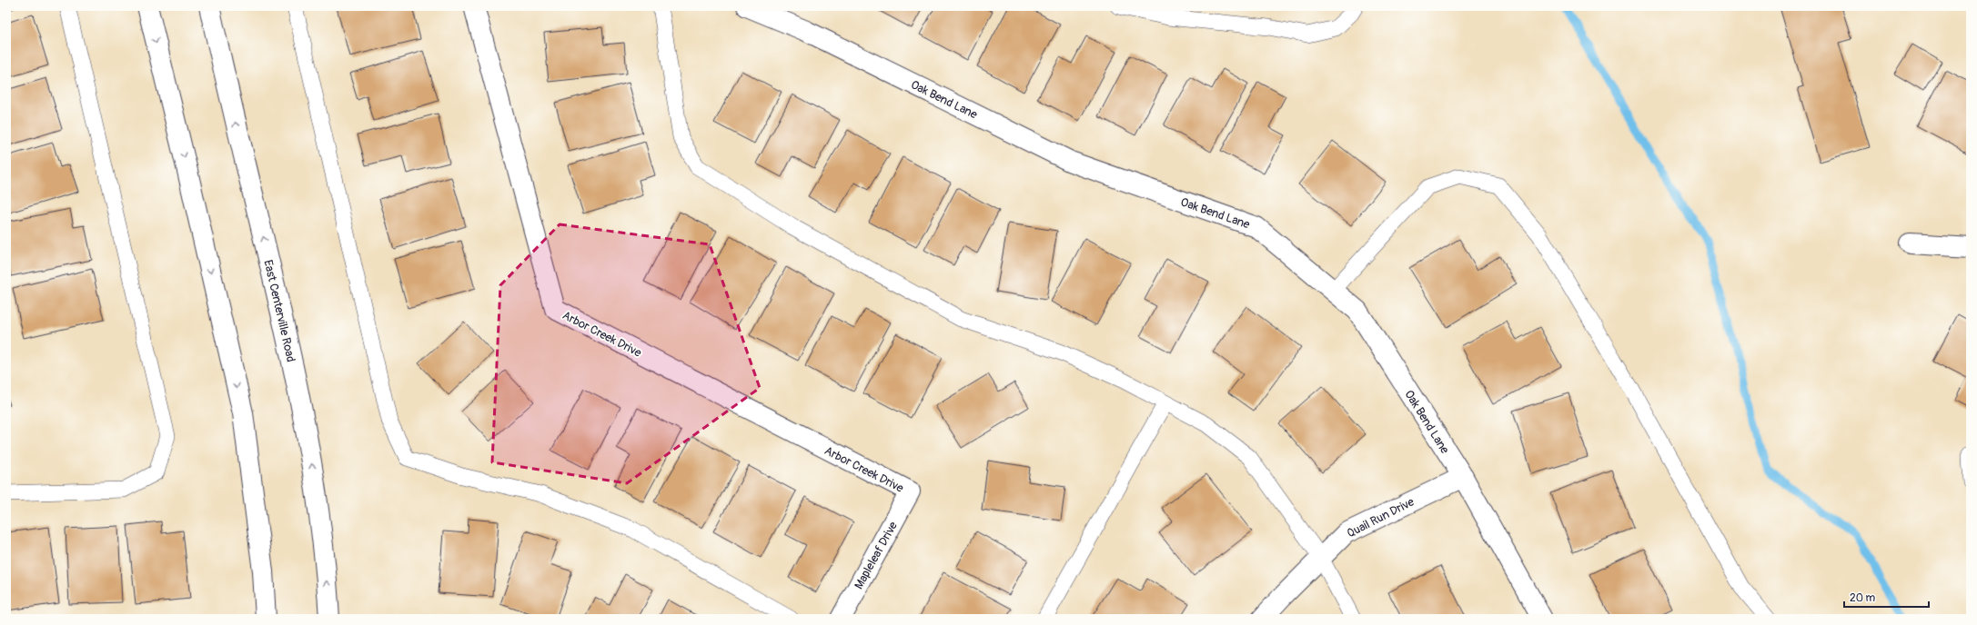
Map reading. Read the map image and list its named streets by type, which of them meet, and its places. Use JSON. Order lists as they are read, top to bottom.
{
  "streets": {
    "street": [
      "Oak Bend Lane",
      "East Centerville Road",
      "Arbor Creek Drive",
      "Quail Run Drive",
      "Mapleleaf Drive"
    ]
  },
  "crossings": [
    ["Oak Bend Lane", "Quail Run Drive"],
    ["Arbor Creek Drive", "Mapleleaf Drive"]
  ],
  "scale_bar": "20 m"
}
